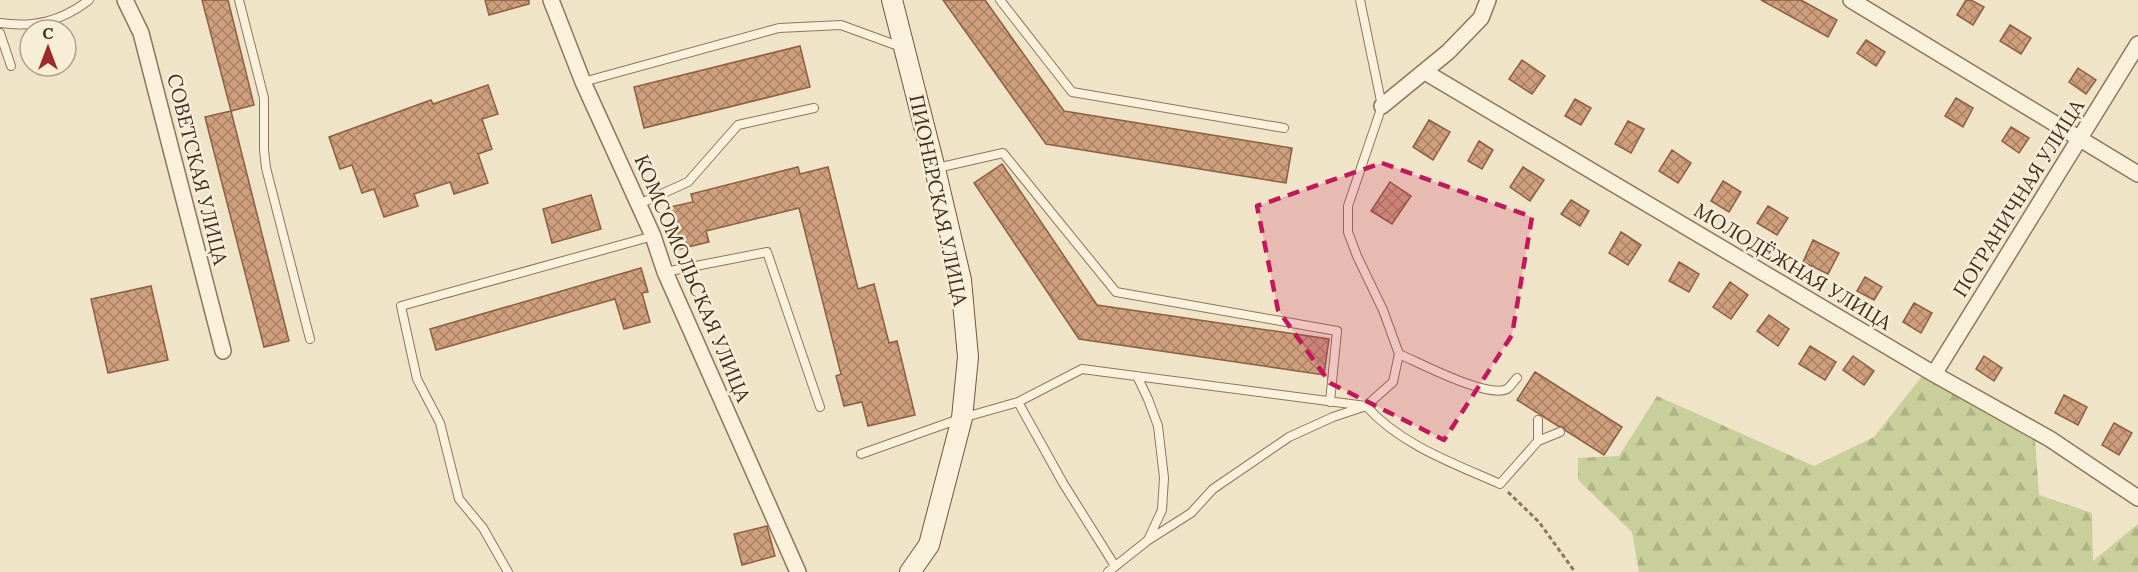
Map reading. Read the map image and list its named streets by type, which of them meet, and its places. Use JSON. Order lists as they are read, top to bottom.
{
  "streets": {
    "main road": ["ПИОНЕРСКАЯ УЛИЦА"],
    "street": [
      "СОВЕТСКАЯ УЛИЦА",
      "ПОГРАНИЧНАЯ УЛИЦА",
      "МОЛОДЁЖНАЯ УЛИЦА",
      "КОМСОМОЛЬСКАЯ УЛИЦА"
    ]
  },
  "crossings": [
    ["ПОГРАНИЧНАЯ УЛИЦА", "МОЛОДЁЖНАЯ УЛИЦА"]
  ],
  "north": "top"
}
